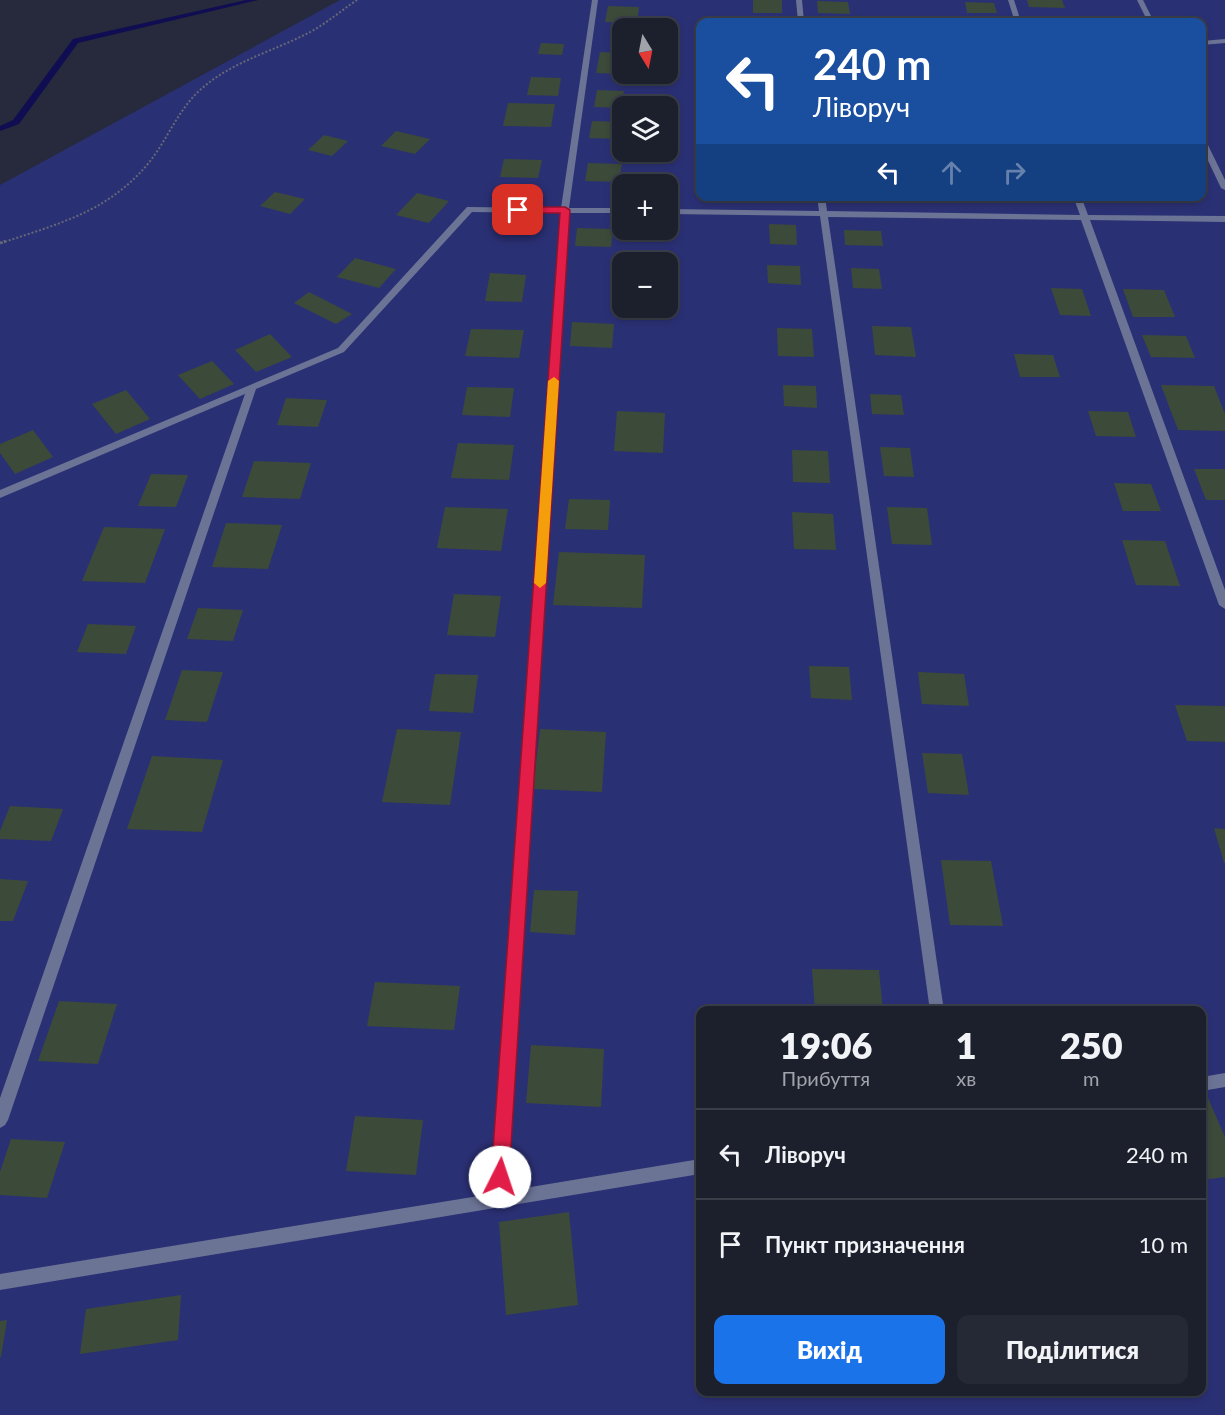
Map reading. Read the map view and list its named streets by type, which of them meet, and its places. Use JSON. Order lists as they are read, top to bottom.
{
  "north": "bottom",
  "page": {
    "map_buttons": ["+", "−"],
    "turn": ["240 m", "Ліворуч"],
    "eta": [
      "19:06",
      "Прибуття",
      "1",
      "хв",
      "250",
      "m"
    ],
    "list": [
      {
        "name": "Ліворуч",
        "value": "240 m"
      },
      {
        "name": "Пункт призначення",
        "value": "10 m"
      }
    ],
    "buttons": ["Вихід", "Поділитися"]
  }
}
